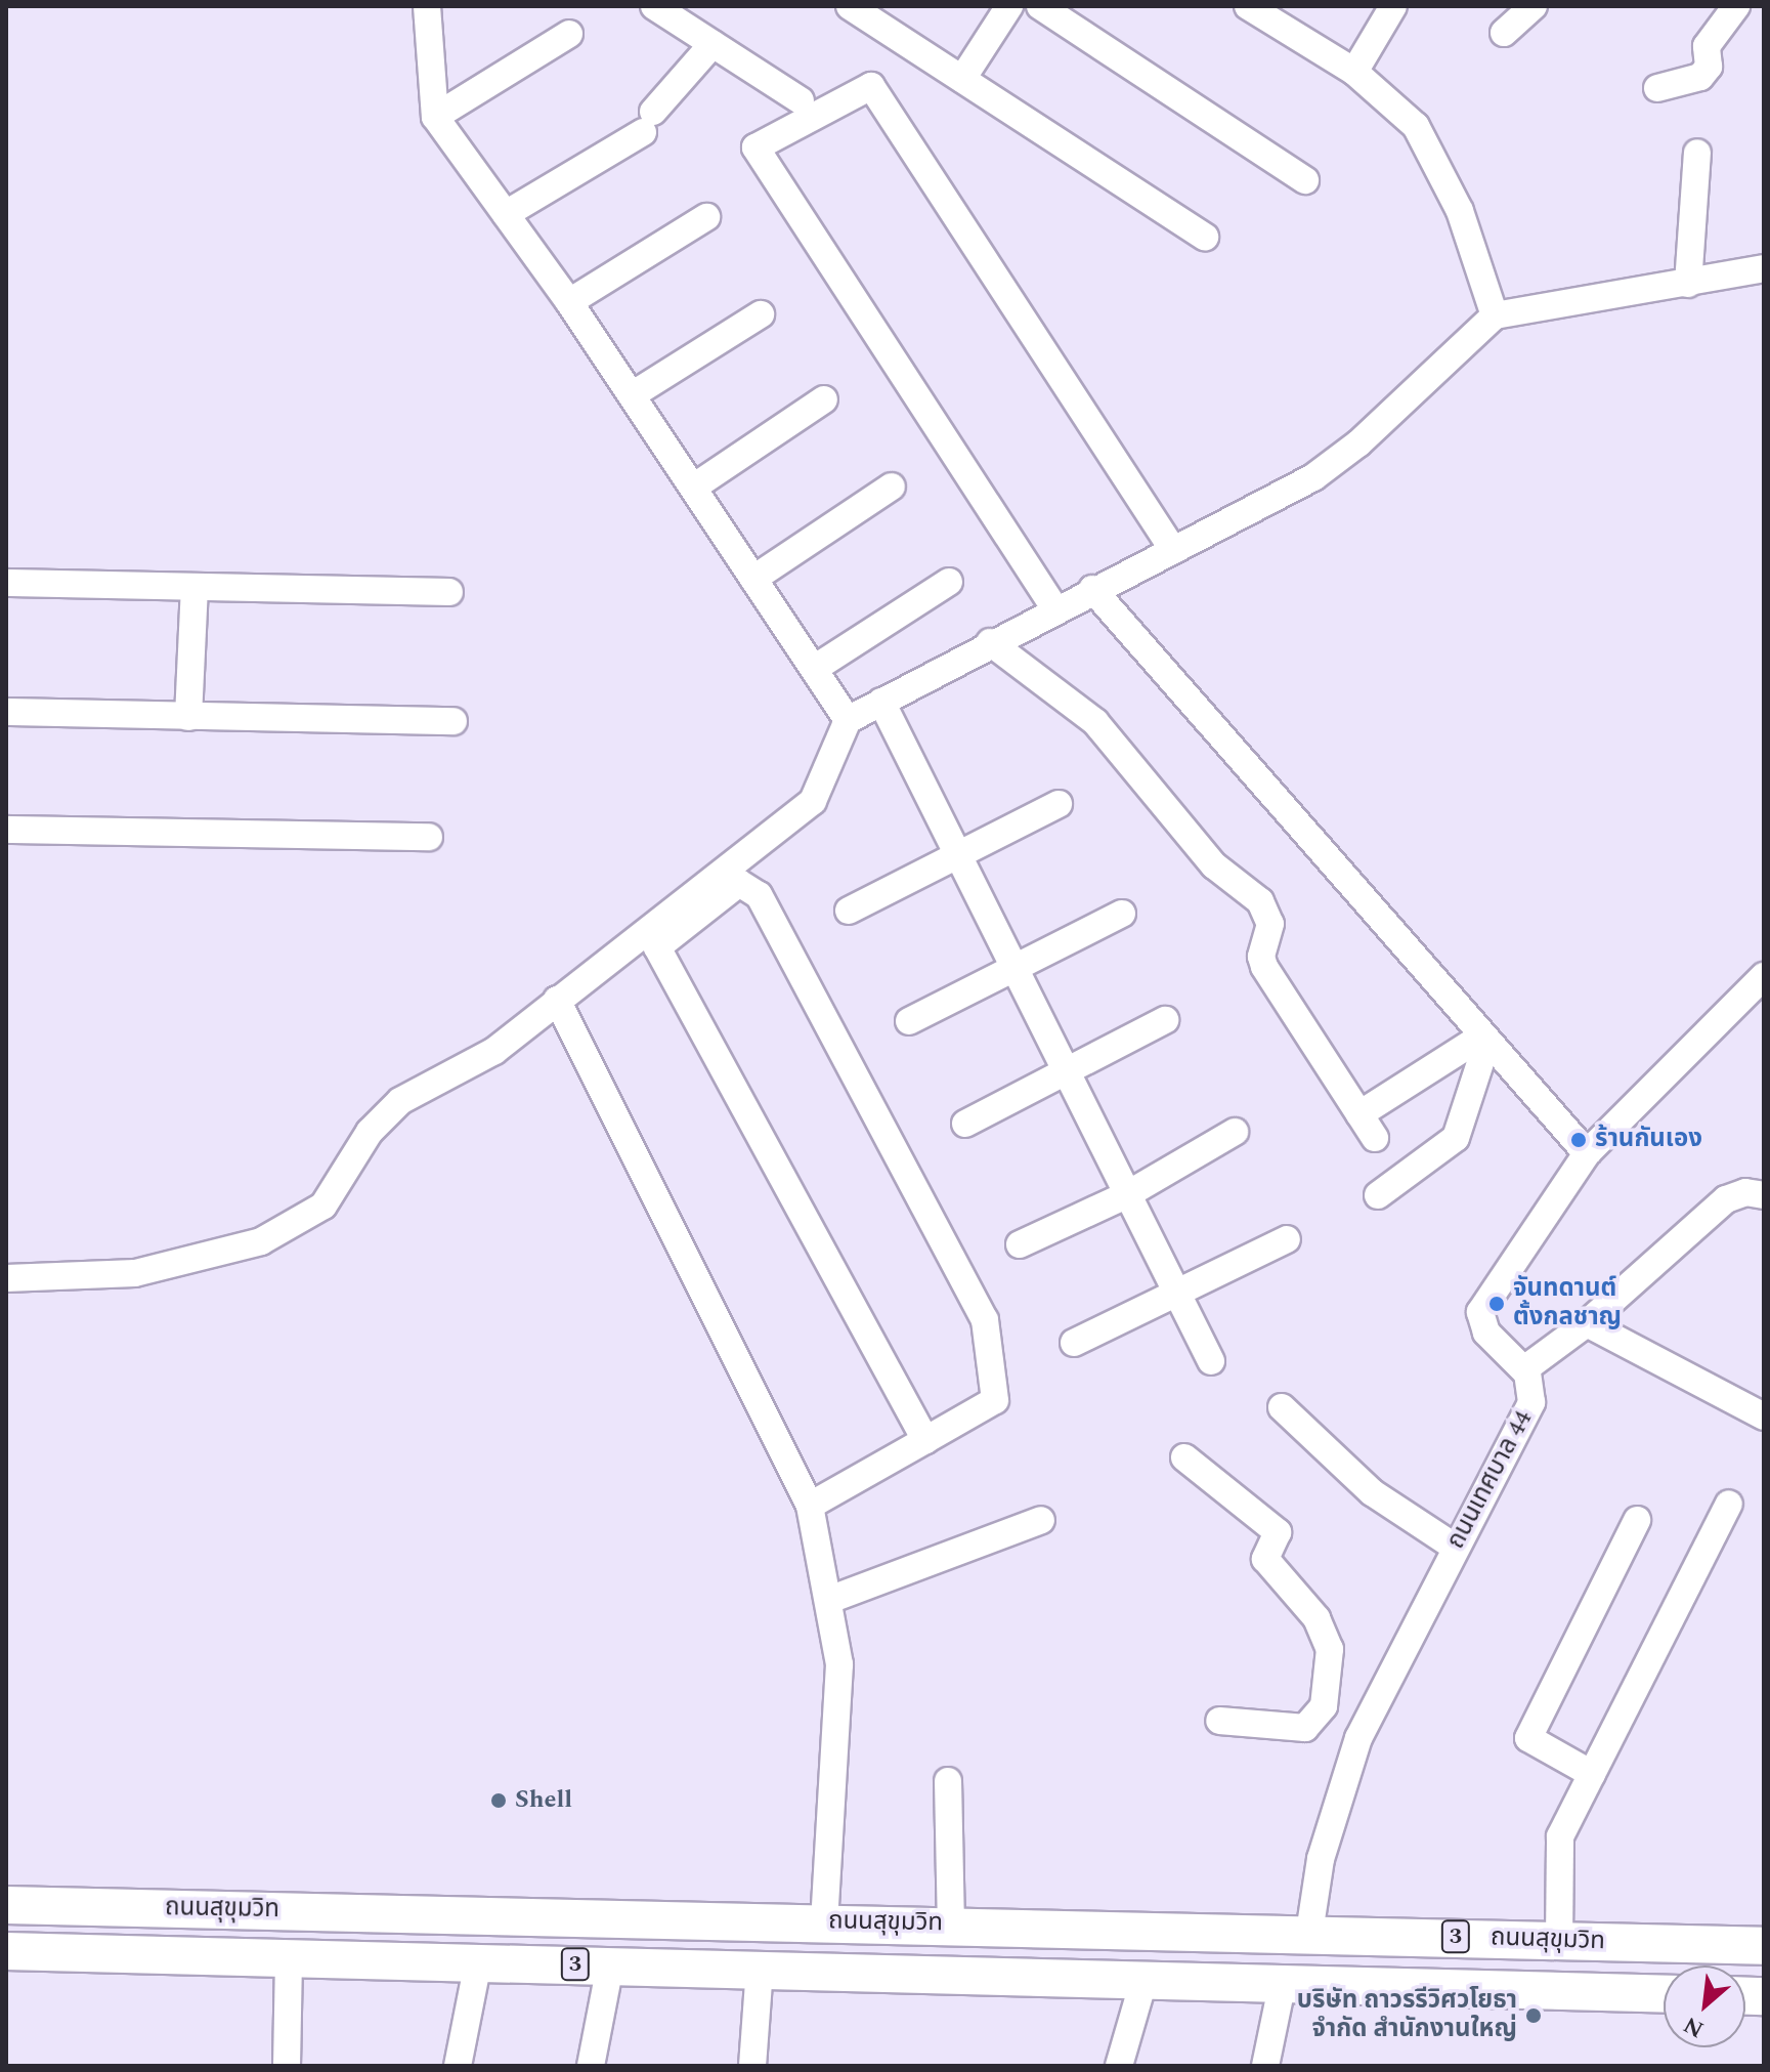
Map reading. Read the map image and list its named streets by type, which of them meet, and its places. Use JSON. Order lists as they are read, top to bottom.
{
  "streets": {
    "highway": ["ถนนสุขุมวิท", "3"],
    "street": ["ถนนเทศบาล 44"]
  },
  "crossings": [
    ["ถนนเทศบาล 44", "ถนนสุขุมวิท"]
  ],
  "places": [
    "ร้านกันเอง",
    "จันทดานต์ ตั้งกลชาญ",
    "Shell",
    "บริษัท ถาวรรีวิศวโยธา จำกัด สำนักงานใหญ่"
  ],
  "north": "bottom left"
}
